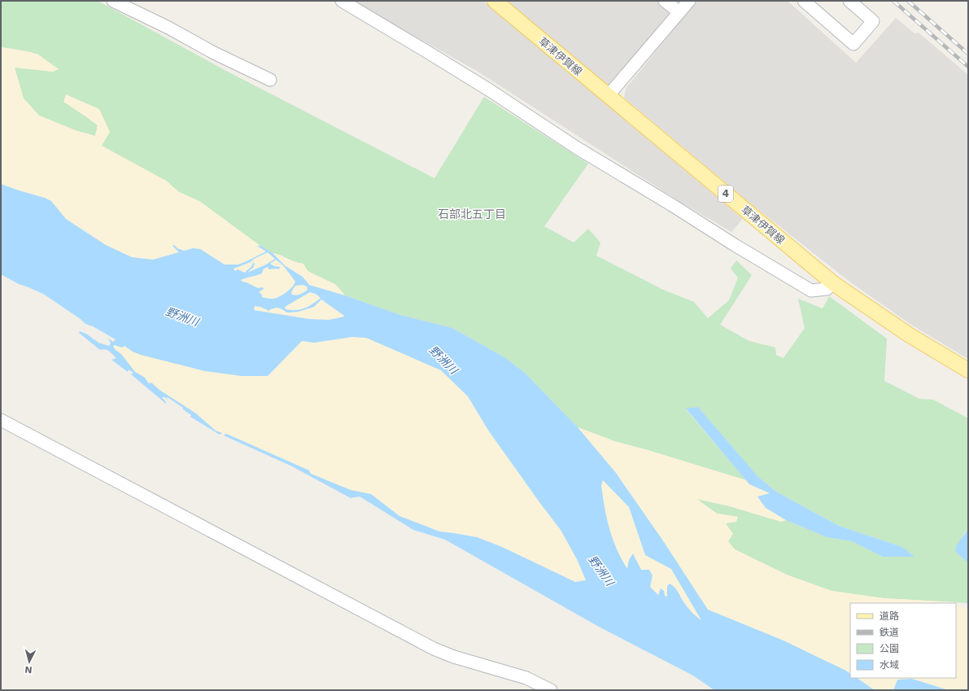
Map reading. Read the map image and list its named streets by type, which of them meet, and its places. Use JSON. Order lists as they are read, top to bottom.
{
  "streets": {
    "main road": ["草津伊賀線", "4"]
  },
  "districts": ["石部北五丁目"],
  "water": ["野洲川"],
  "legend": [
    "道路",
    "鉄道",
    "公園",
    "水域"
  ],
  "north": "bottom"
}
